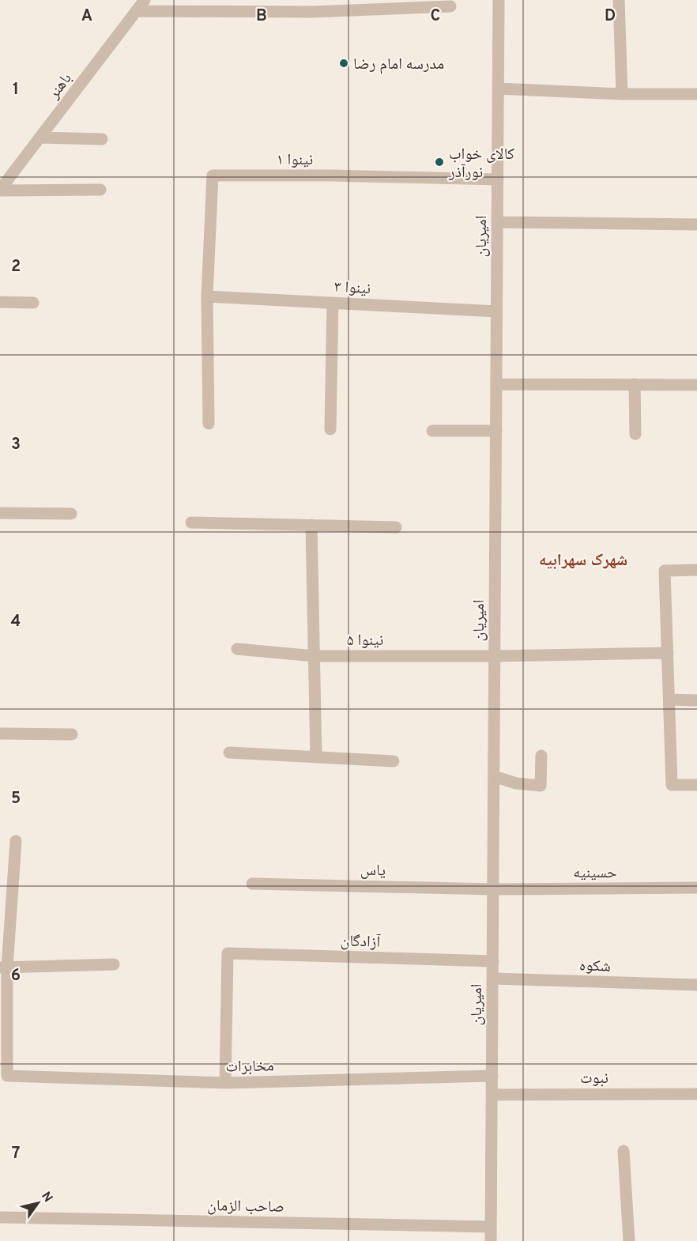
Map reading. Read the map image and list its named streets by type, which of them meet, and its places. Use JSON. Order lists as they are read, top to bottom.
{
  "streets": {
    "street": [
      "باهنر",
      "نینوا ۱",
      "امیریان",
      "نینوا ۳",
      "نینوا ۵",
      "یاس",
      "حسینیه",
      "آزادگان",
      "شکوه",
      "مخابرات",
      "نبوت",
      "صاحب الزمان"
    ]
  },
  "crossings": [
    ["نینوا ۱", "امیریان"],
    ["نینوا ۱", "نینوا ۳"],
    ["امیریان", "نینوا ۳"],
    ["امیریان", "نینوا ۵"],
    ["امیریان", "یاس"],
    ["امیریان", "حسینیه"],
    ["امیریان", "آزادگان"],
    ["امیریان", "شکوه"],
    ["امیریان", "مخابرات"],
    ["امیریان", "نبوت"],
    ["امیریان", "صاحب الزمان"],
    ["یاس", "حسینیه"],
    ["آزادگان", "مخابرات"]
  ],
  "districts": ["شهرک سهرابیه"],
  "places": ["مدرسه امام رضا", "کالای خواب نورآذر"],
  "north": "top right",
  "grid": {
    "columns": [
      "A",
      "B",
      "C",
      "D"
    ],
    "rows": [
      "1",
      "2",
      "3",
      "4",
      "5",
      "6",
      "7"
    ]
  }
}
